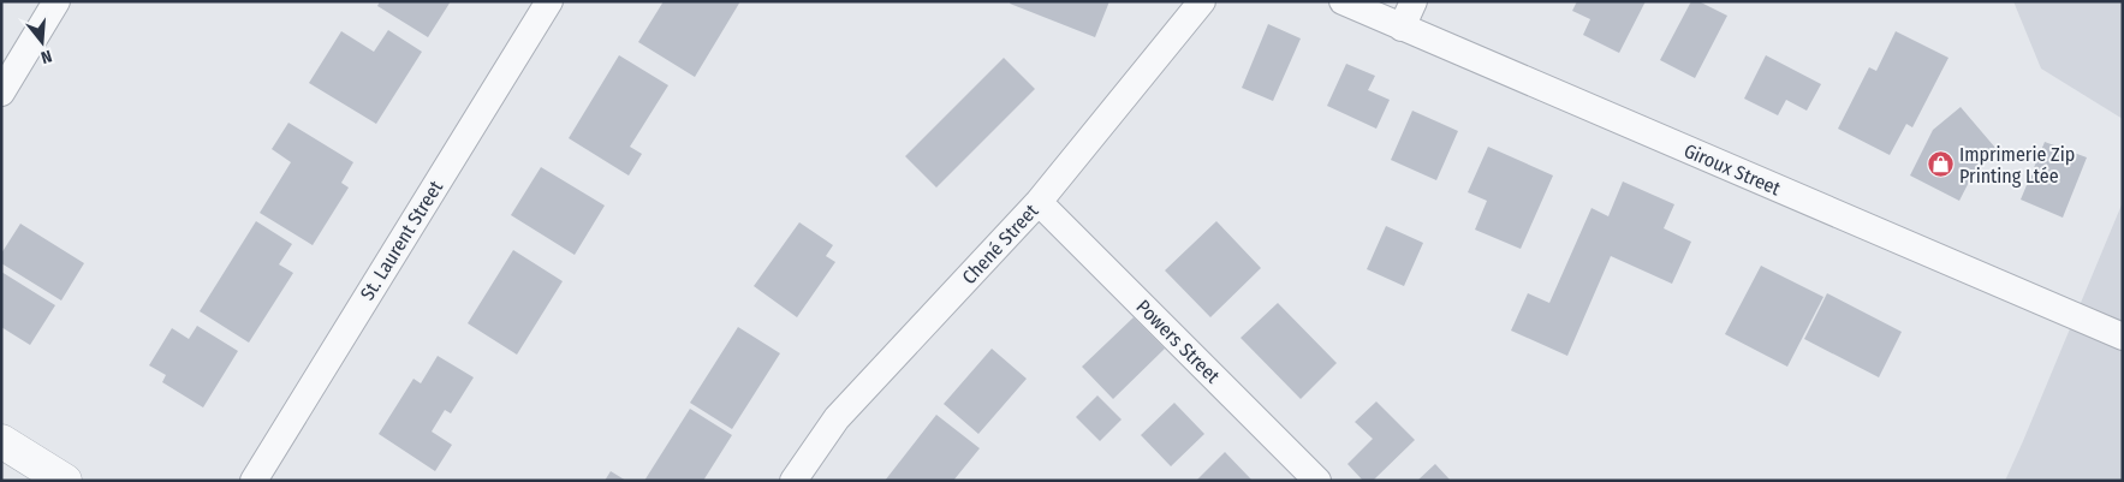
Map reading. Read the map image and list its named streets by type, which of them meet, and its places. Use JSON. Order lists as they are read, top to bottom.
{
  "streets": {
    "street": [
      "Giroux Street",
      "St. Laurent Street",
      "Chené Street",
      "Powers Street"
    ]
  },
  "crossings": [
    ["Chené Street", "Powers Street"]
  ],
  "places": {
    "shop": ["Imprimerie Zip Printing Ltée"]
  },
  "north": "bottom"
}
